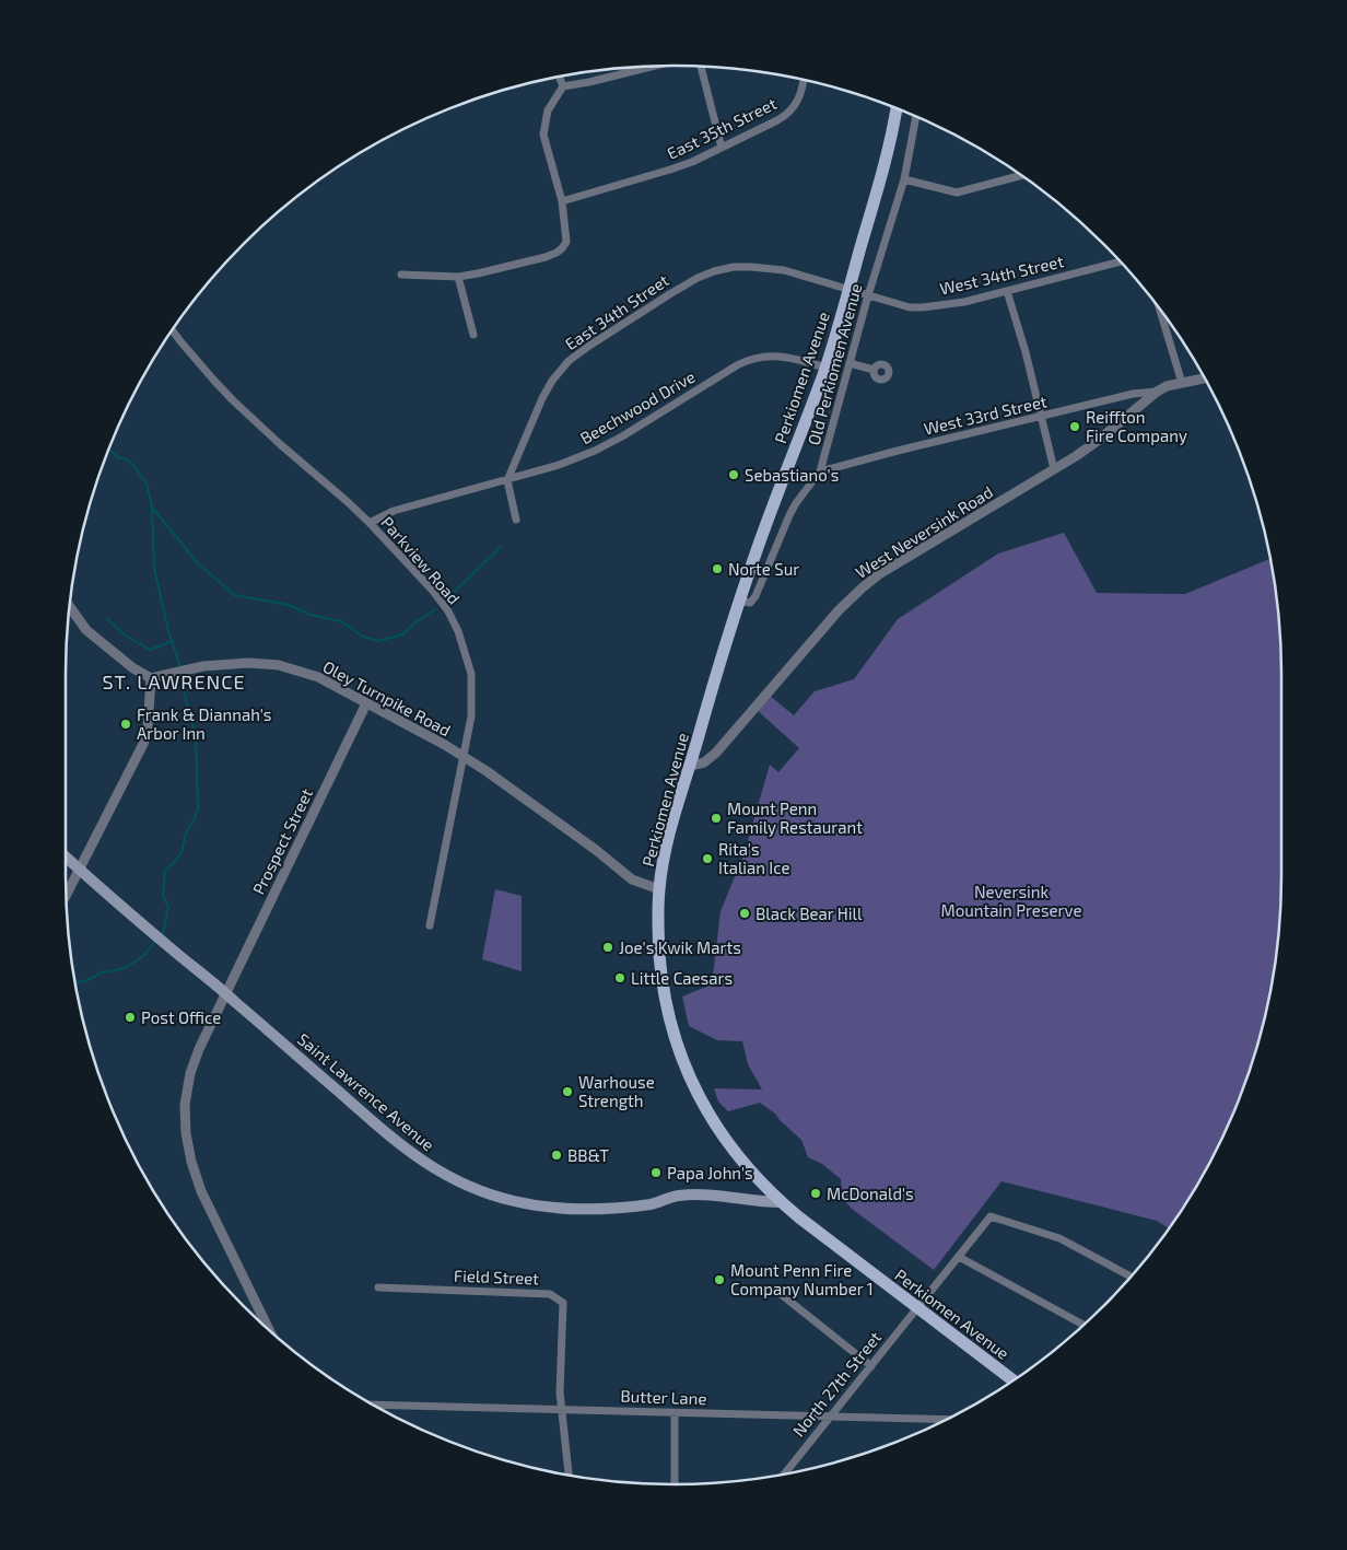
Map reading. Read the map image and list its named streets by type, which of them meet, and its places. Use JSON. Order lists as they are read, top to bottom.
{
  "streets": {
    "main road": ["Perkiomen Avenue", "Saint Lawrence Avenue"],
    "street": [
      "East 35th Street",
      "West 34th Street",
      "East 34th Street",
      "Old Perkiomen Avenue",
      "Beechwood Drive",
      "West 33rd Street",
      "West Neversink Road",
      "Parkview Road",
      "Oley Turnpike Road",
      "Prospect Street",
      "Field Street",
      "North 27th Street",
      "Butter Lane"
    ]
  },
  "crossings": [
    ["West 34th Street", "East 34th Street"],
    ["West 34th Street", "Old Perkiomen Avenue"],
    ["West 34th Street", "Perkiomen Avenue"],
    ["East 34th Street", "Perkiomen Avenue"],
    ["East 34th Street", "Beechwood Drive"],
    ["Old Perkiomen Avenue", "Perkiomen Avenue"],
    ["Old Perkiomen Avenue", "West 33rd Street"],
    ["Perkiomen Avenue", "Beechwood Drive"],
    ["Perkiomen Avenue", "West Neversink Road"],
    ["Perkiomen Avenue", "Oley Turnpike Road"],
    ["Perkiomen Avenue", "Saint Lawrence Avenue"],
    ["Perkiomen Avenue", "North 27th Street"],
    ["Beechwood Drive", "Parkview Road"],
    ["West 33rd Street", "West Neversink Road"],
    ["Parkview Road", "Oley Turnpike Road"],
    ["Oley Turnpike Road", "Prospect Street"],
    ["Prospect Street", "Saint Lawrence Avenue"],
    ["Field Street", "Butter Lane"],
    ["North 27th Street", "Butter Lane"]
  ],
  "districts": ["ST. LAWRENCE"],
  "parks": ["Neversink Mountain Preserve"],
  "places": [
    "Reiffton Fire Company",
    "Sebastiano's",
    "Norte Sur",
    "Frank & Diannah's Arbor Inn",
    "Mount Penn Family Restaurant",
    "Rita's Italian Ice",
    "Black Bear Hill",
    "Joe's Kwik Marts",
    "Little Caesars",
    "Post Office",
    "Warhouse Strength",
    "BB&T",
    "Papa John's",
    "McDonald's",
    "Mount Penn Fire Company Number 1"
  ]
}
